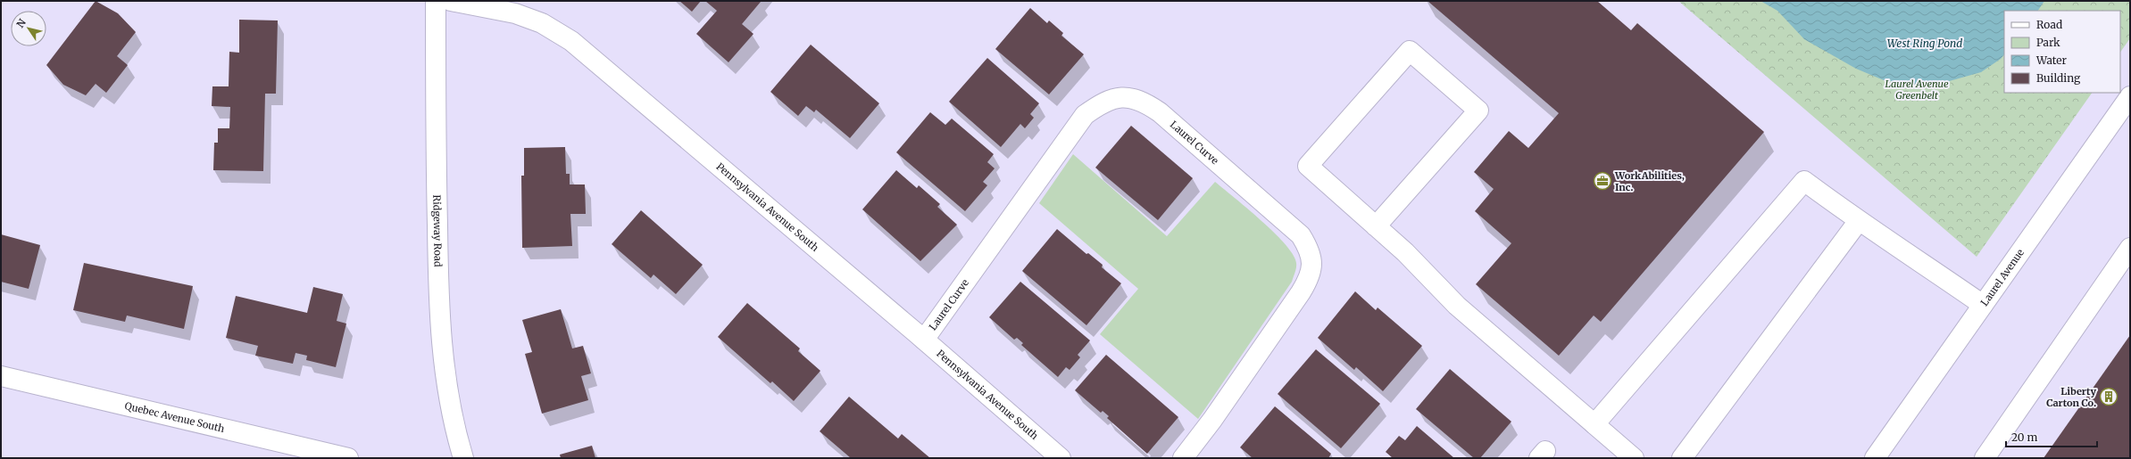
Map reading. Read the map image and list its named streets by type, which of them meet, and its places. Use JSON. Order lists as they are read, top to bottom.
{
  "streets": {
    "street": [
      "Laurel Curve",
      "Pennsylvania Avenue South",
      "Ridgeway Road",
      "Laurel Avenue",
      "Quebec Avenue South"
    ]
  },
  "crossings": [
    ["Laurel Curve", "Pennsylvania Avenue South"]
  ],
  "water": ["West Ring Pond"],
  "parks": ["Laurel Avenue Greenbelt"],
  "places": {
    "office": ["WorkAbilities, Inc."],
    "building": ["Liberty Carton Co."]
  },
  "legend": [
    "Road",
    "Park",
    "Water",
    "Building"
  ],
  "scale_bar": "20 m",
  "north": "top left"
}
